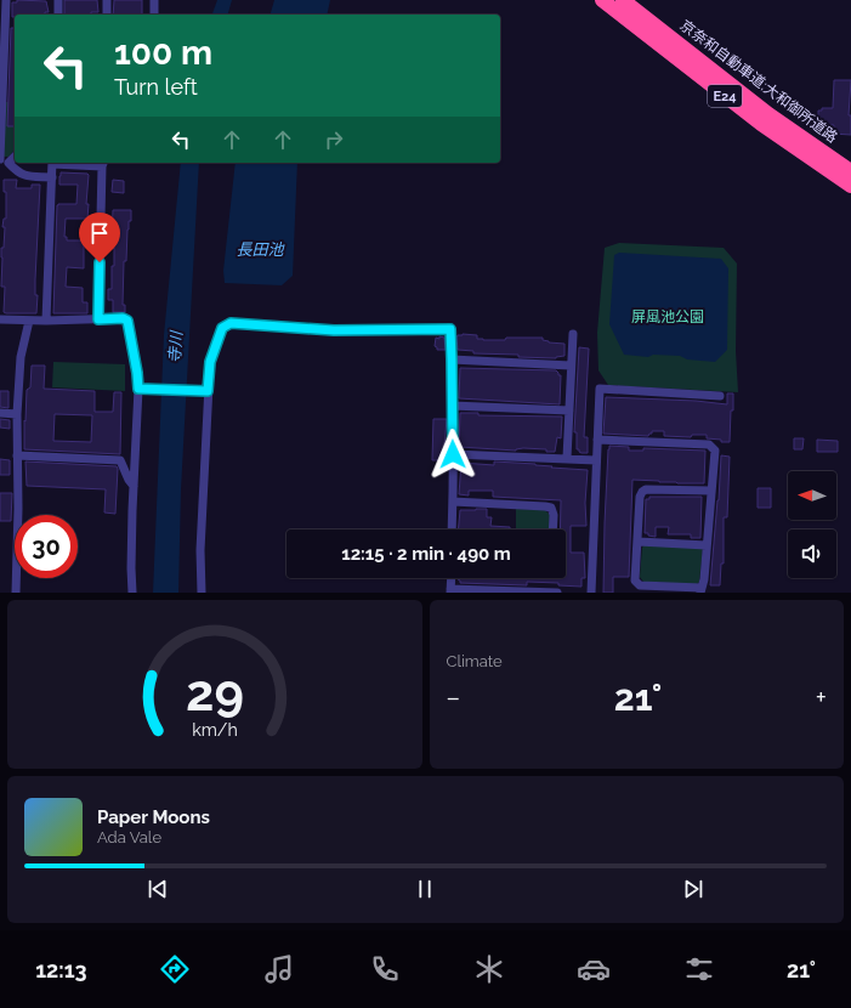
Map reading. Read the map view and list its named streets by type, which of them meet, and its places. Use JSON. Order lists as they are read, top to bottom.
{
  "streets": {
    "highway": ["京奈和自動車道;大和御所道路", "E24"]
  },
  "water": ["長田池", "寺川"],
  "parks": ["屏風池公園"],
  "north": "left",
  "page": {
    "turn": ["100 m", "Turn left"],
    "limit": "30",
    "trip": "12:15 · 2 min · 490 m",
    "tile": "Climate",
    "heat": ["−", "21°", "+"],
    "song": ["Paper Moons", "Ada Vale"],
    "tabs": ["12:13", "21°"],
    "gauge": ["29", "km/h"]
  }
}
